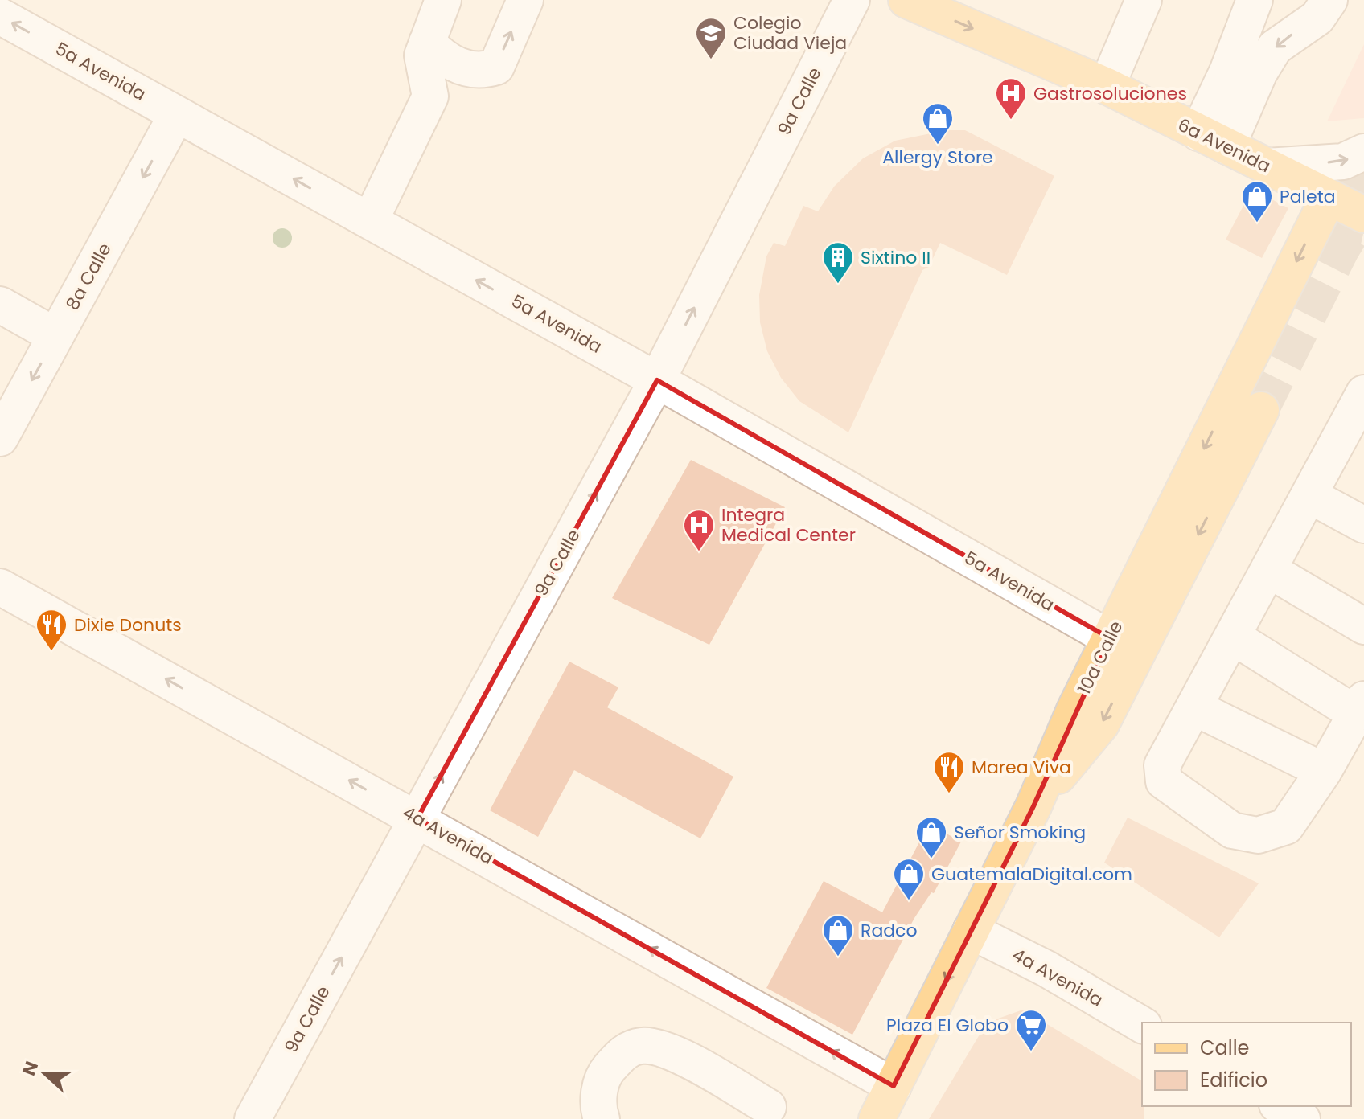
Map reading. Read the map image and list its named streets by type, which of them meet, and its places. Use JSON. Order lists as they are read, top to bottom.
{
  "streets": {
    "main road": ["6a Avenida", "10a Calle"],
    "street": [
      "5a Avenida",
      "9a Calle",
      "8a Calle",
      "4a Avenida"
    ]
  },
  "crossings": [
    ["5a Avenida", "9a Calle"],
    ["5a Avenida", "8a Calle"],
    ["5a Avenida", "10a Calle"],
    ["9a Calle", "4a Avenida"],
    ["6a Avenida", "10a Calle"],
    ["10a Calle", "4a Avenida"]
  ],
  "one_way": [
    "5a Avenida",
    "9a Calle",
    "6a Avenida",
    "8a Calle",
    "4a Avenida"
  ],
  "places": {
    "school or university": ["Colegio Ciudad Vieja"],
    "hospital": ["Gastrosoluciones", "Integra Medical Center"],
    "shop": [
      "Allergy Store",
      "Paleta",
      "Señor Smoking",
      "GuatemalaDigital.com",
      "Radco"
    ],
    "building": ["Sixtino II"],
    "restaurant": ["Dixie Donuts", "Marea Viva"],
    "supermarket": ["Plaza El Globo"]
  },
  "legend": ["Calle", "Edificio"],
  "north": "left"
}
